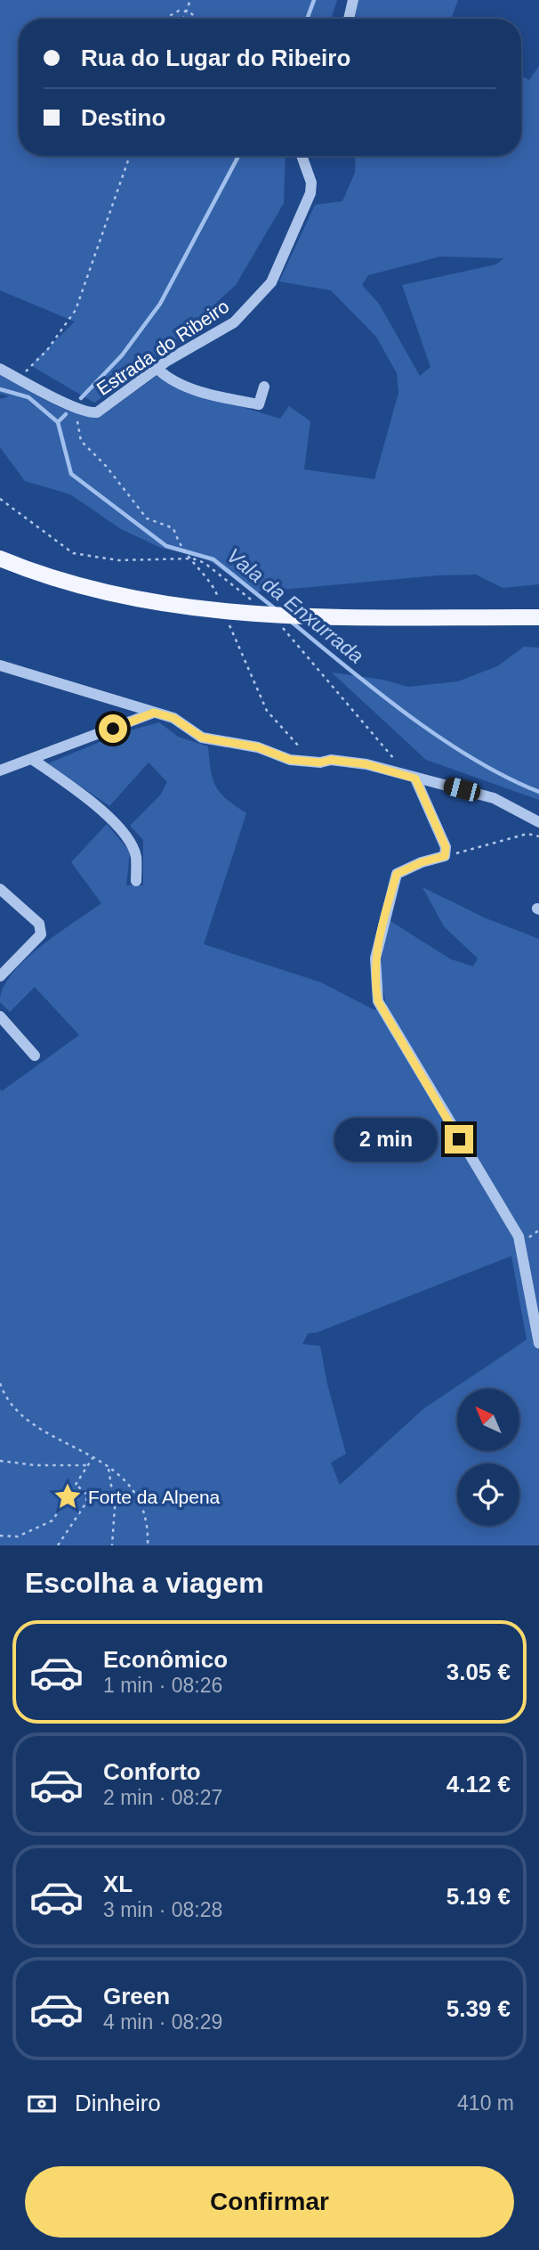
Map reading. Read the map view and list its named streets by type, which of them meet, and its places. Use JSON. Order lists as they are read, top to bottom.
{
  "streets": {
    "street": ["Estrada do Ribeiro"]
  },
  "water": ["Vala da Enxurrada"],
  "places": {
    "place": ["Forte da Alpena"]
  },
  "north": "top left",
  "page": {
    "banner": ["Rua do Lugar do Ribeiro", "Destino"],
    "bubble": "2 min",
    "heading": "Escolha a viagem",
    "list": [
      {
        "name": "Econômico",
        "note": "1 min · 08:26",
        "value": "3.05 €"
      },
      {
        "name": "Conforto",
        "note": "2 min · 08:27",
        "value": "4.12 €"
      },
      {
        "name": "XL",
        "note": "3 min · 08:28",
        "value": "5.19 €"
      },
      {
        "name": "Green",
        "note": "4 min · 08:29",
        "value": "5.39 €"
      }
    ],
    "pay": ["Dinheiro", "410 m"],
    "buttons": "Confirmar"
  }
}
